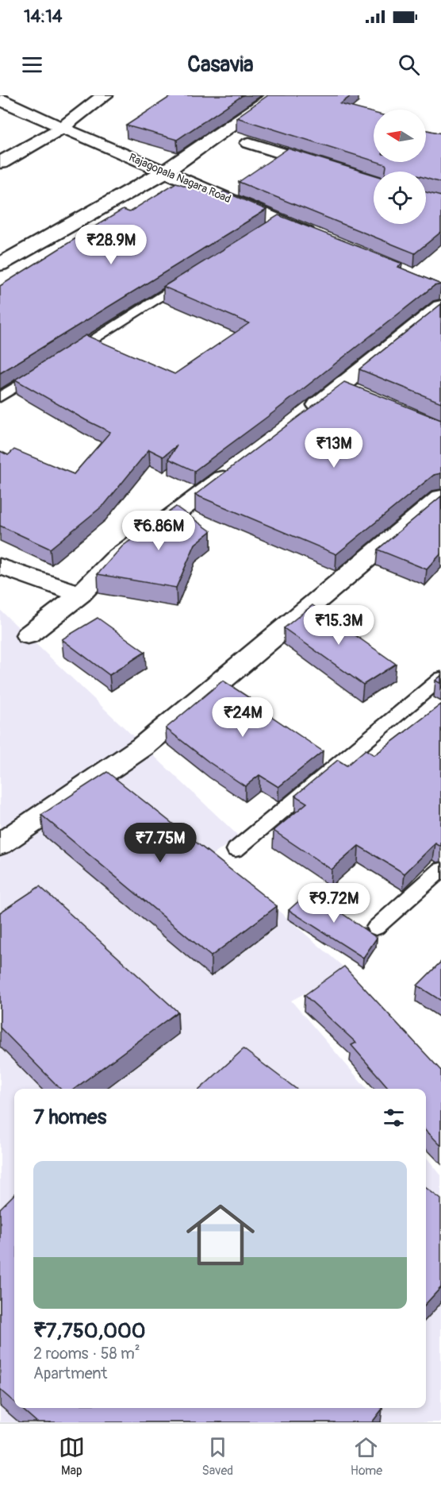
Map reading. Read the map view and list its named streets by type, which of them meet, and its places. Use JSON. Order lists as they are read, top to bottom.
{
  "streets": {
    "street": ["Rajagopala Nagara Road"]
  },
  "north": "left",
  "page": {
    "status": "14:14",
    "header": "Casavia",
    "price": [
      "₹28.9M",
      "₹13M",
      "₹6.86M",
      "₹15.3M",
      "₹24M",
      "₹7.75M",
      "₹9.72M"
    ],
    "heading": "7 homes",
    "list": [
      {
        "name": "₹7,750,000",
        "note": "2 rooms · 58 m² · Apartment"
      }
    ],
    "tabs": ["Map", "Saved", "Home"]
  }
}
